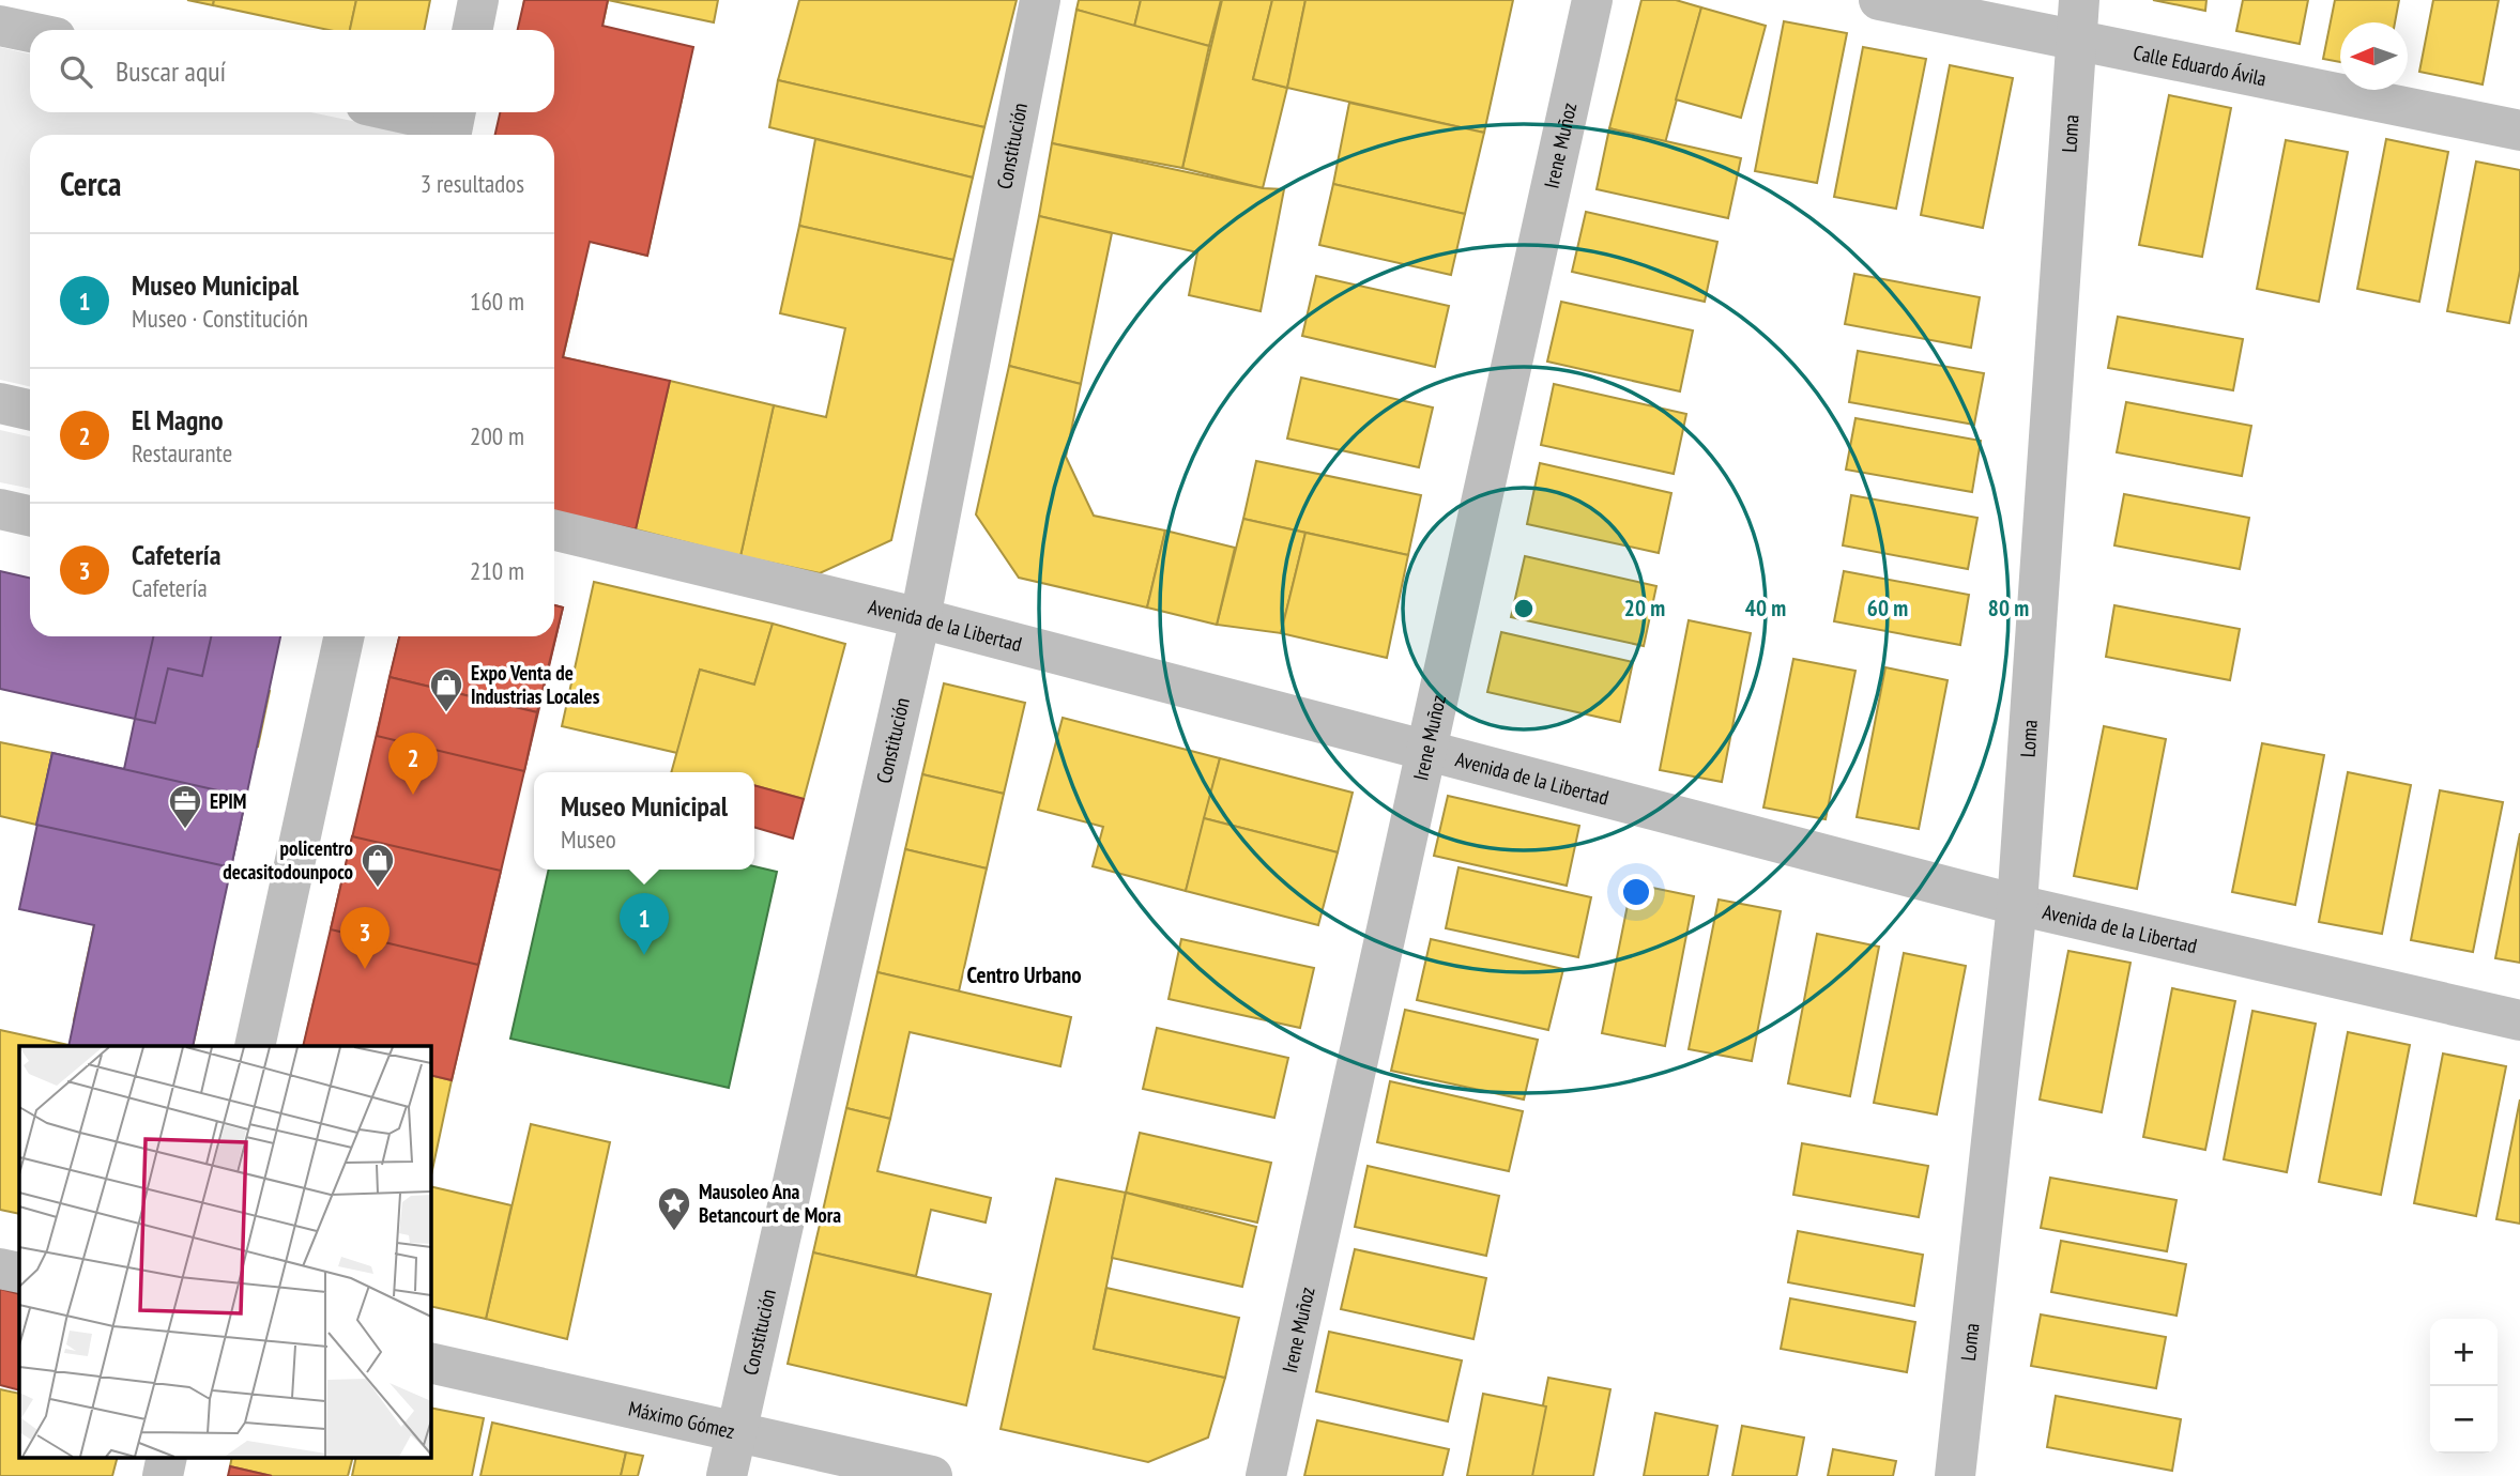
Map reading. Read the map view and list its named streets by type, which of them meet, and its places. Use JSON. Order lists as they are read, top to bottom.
{
  "streets": {
    "main road": [
      "Calle Eduardo Ávila",
      "Loma",
      "Constitución",
      "Irene Muñoz",
      "Avenida de la Libertad",
      "Máximo Gómez"
    ]
  },
  "crossings": [
    ["Calle Eduardo Ávila", "Loma"],
    ["Loma", "Avenida de la Libertad"],
    ["Constitución", "Avenida de la Libertad"],
    ["Constitución", "Máximo Gómez"],
    ["Irene Muñoz", "Avenida de la Libertad"]
  ],
  "districts": ["Centro Urbano"],
  "places": {
    "shop": ["Expo Venta de Industrias Locales", "policentro decasitodounpoco"],
    "office": ["EPIM"],
    "place": ["Mausoleo Ana Betancourt de Mora"]
  },
  "north": "left",
  "page": {
    "search": "Buscar aquí",
    "heading": ["Cerca", "3 resultados"],
    "list": [
      {
        "mark": "1",
        "name": "Museo Municipal",
        "note": "Museo · Constitución",
        "value": "160 m"
      },
      {
        "mark": "2",
        "name": "El Magno",
        "note": "Restaurante",
        "value": "200 m"
      },
      {
        "mark": "3",
        "name": "Cafetería",
        "note": "Cafetería",
        "value": "210 m"
      }
    ],
    "pins": ["2", "1", "3"],
    "popup": ["Museo Municipal", "Museo"],
    "map_buttons": ["+", "−"]
  },
  "rings": [
    "20 m",
    "40 m",
    "60 m",
    "80 m"
  ]
}
